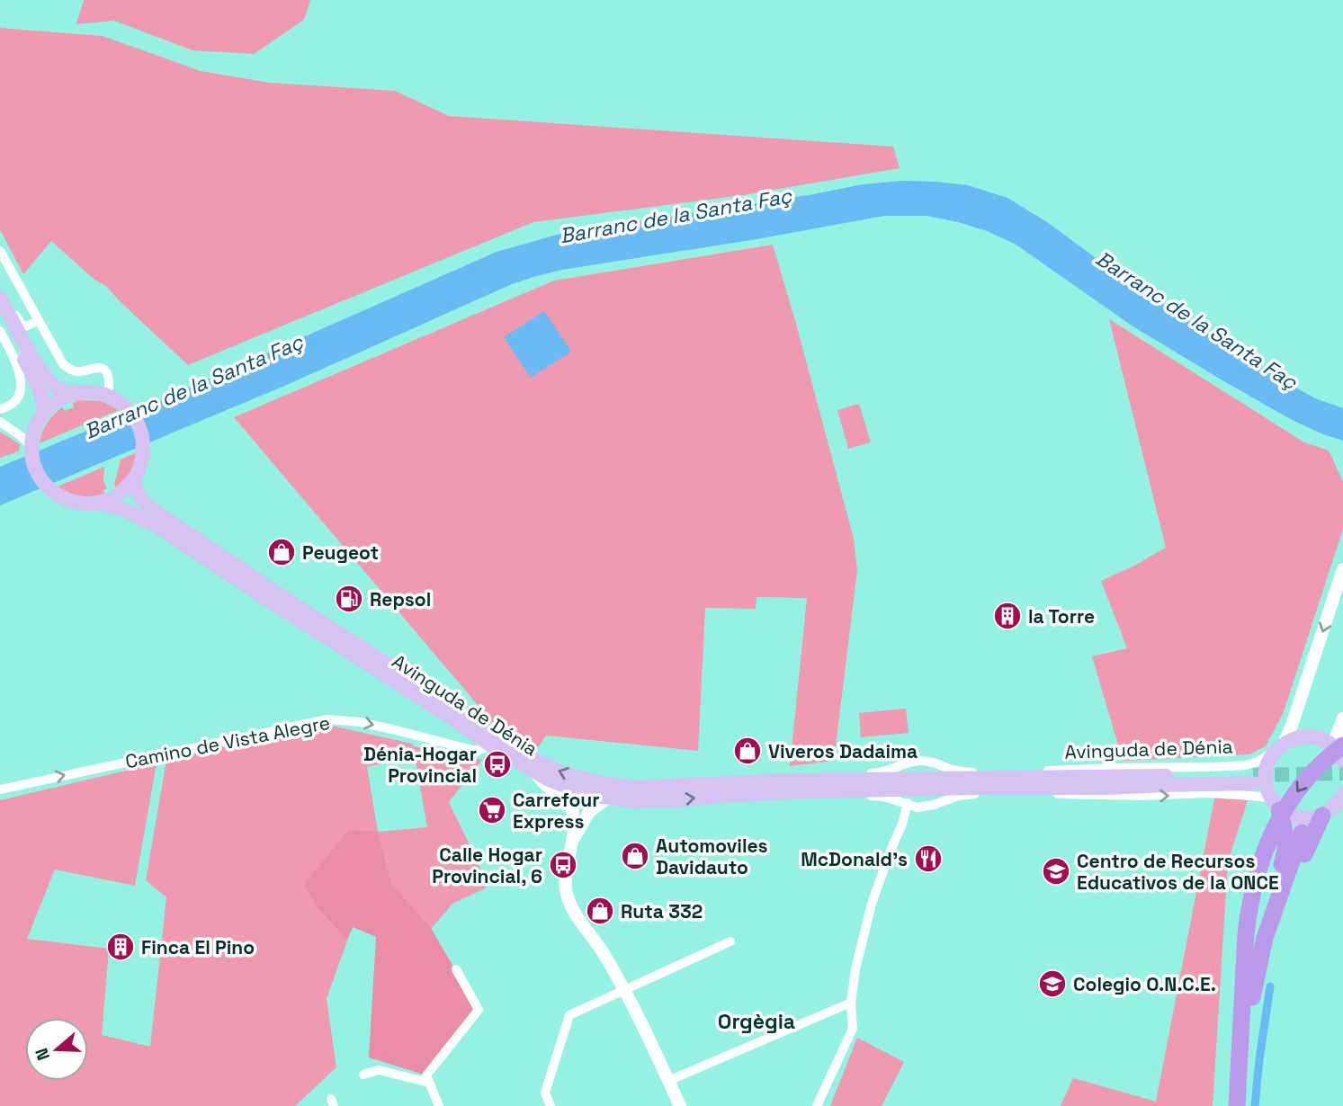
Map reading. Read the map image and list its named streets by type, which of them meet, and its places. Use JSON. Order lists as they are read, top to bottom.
{
  "streets": {
    "main road": ["Avinguda de Dénia"],
    "street": ["Camino de Vista Alegre"]
  },
  "crossings": [
    ["Avinguda de Dénia", "Camino de Vista Alegre"]
  ],
  "one_way": ["Camino de Vista Alegre"],
  "districts": ["Orgègia"],
  "water": ["Barranc de la Santa Faç"],
  "places": {
    "shop": [
      "Peugeot",
      "Viveros Dadaima",
      "Automoviles Davidauto",
      "Ruta 332"
    ],
    "fuel station": ["Repsol"],
    "building": ["la Torre", "Finca El Pino"],
    "bus stop": ["Dénia-Hogar Provincial", "Calle Hogar Provincial, 6"],
    "supermarket": ["Carrefour Express"],
    "restaurant": ["McDonald's"],
    "school or university": ["Centro de Recursos Educativos de la ONCE", "Colegio O.N.C.E."]
  },
  "north": "left"
}
